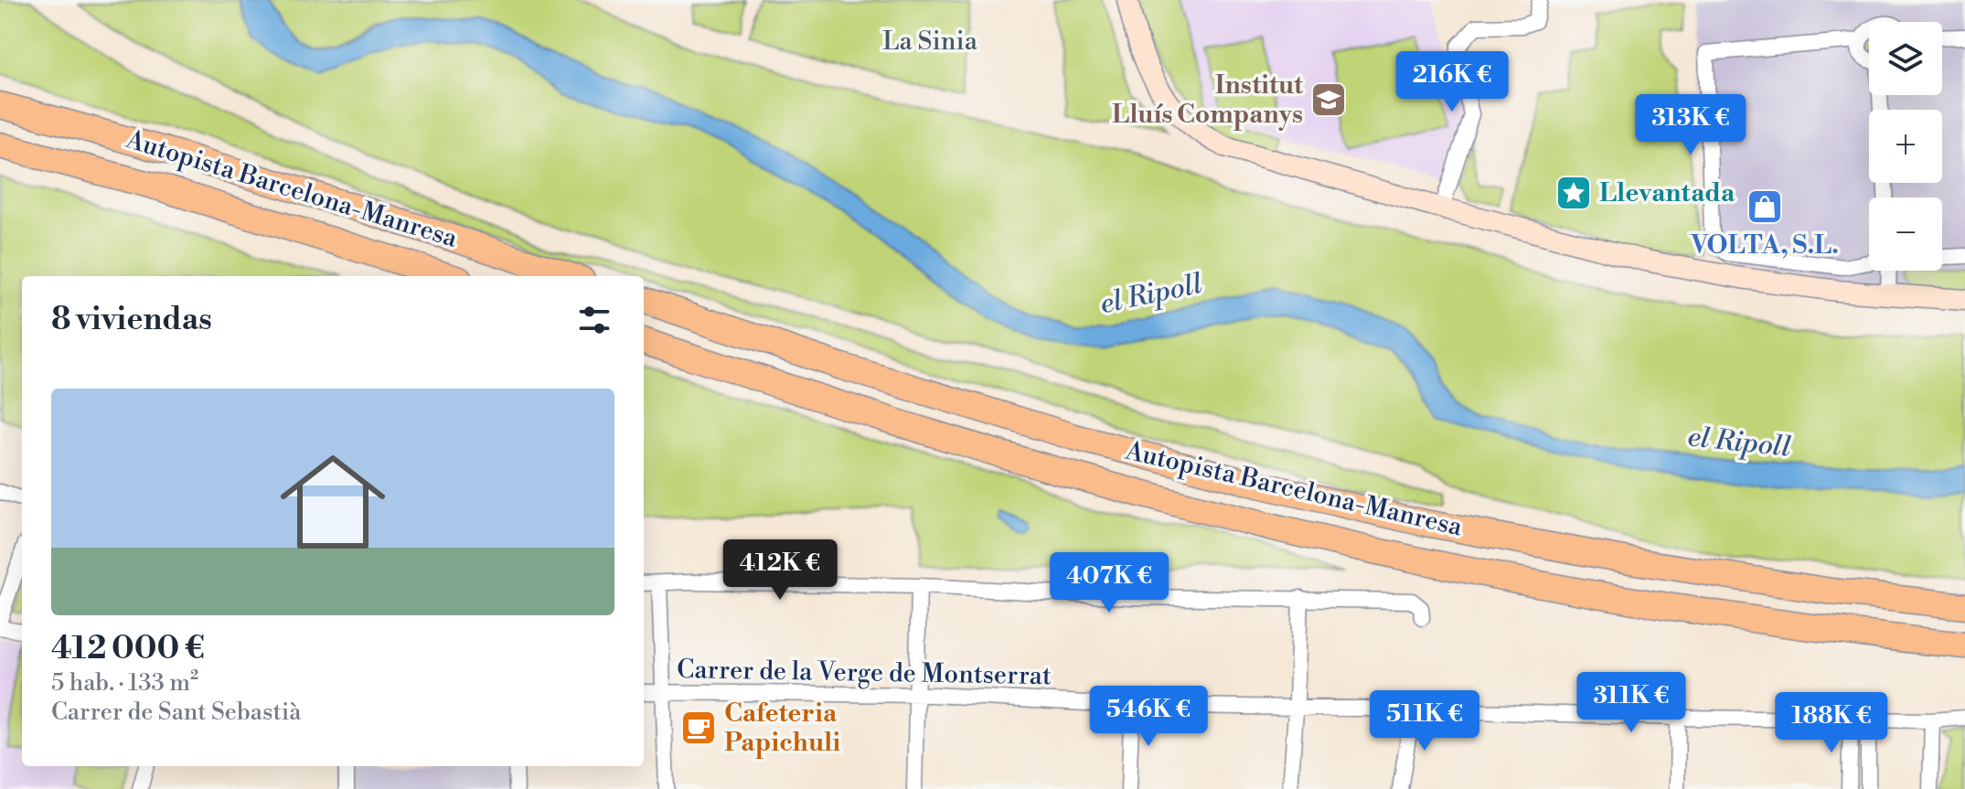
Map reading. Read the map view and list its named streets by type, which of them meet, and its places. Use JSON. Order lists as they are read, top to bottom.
{
  "streets": {
    "highway": ["Autopista Barcelona-Manresa"],
    "street": ["Carrer de la Verge de Montserrat"]
  },
  "water": ["el Ripoll"],
  "parks": ["La Sinia"],
  "places": {
    "school or university": ["Institut Lluís Companys"],
    "place": ["Llevantada"],
    "shop": ["VOLTA, S.L."],
    "cafe": ["Cafeteria Papichuli"]
  },
  "page": {
    "map_buttons": ["+", "−"],
    "price": [
      "216K €",
      "313K €",
      "412K €",
      "407K €",
      "311K €",
      "546K €",
      "511K €",
      "188K €"
    ],
    "heading": "8 viviendas",
    "list": [
      {
        "name": "412 000 €",
        "note": "5 hab. · 133 m² · Carrer de Sant Sebastià"
      }
    ]
  }
}
